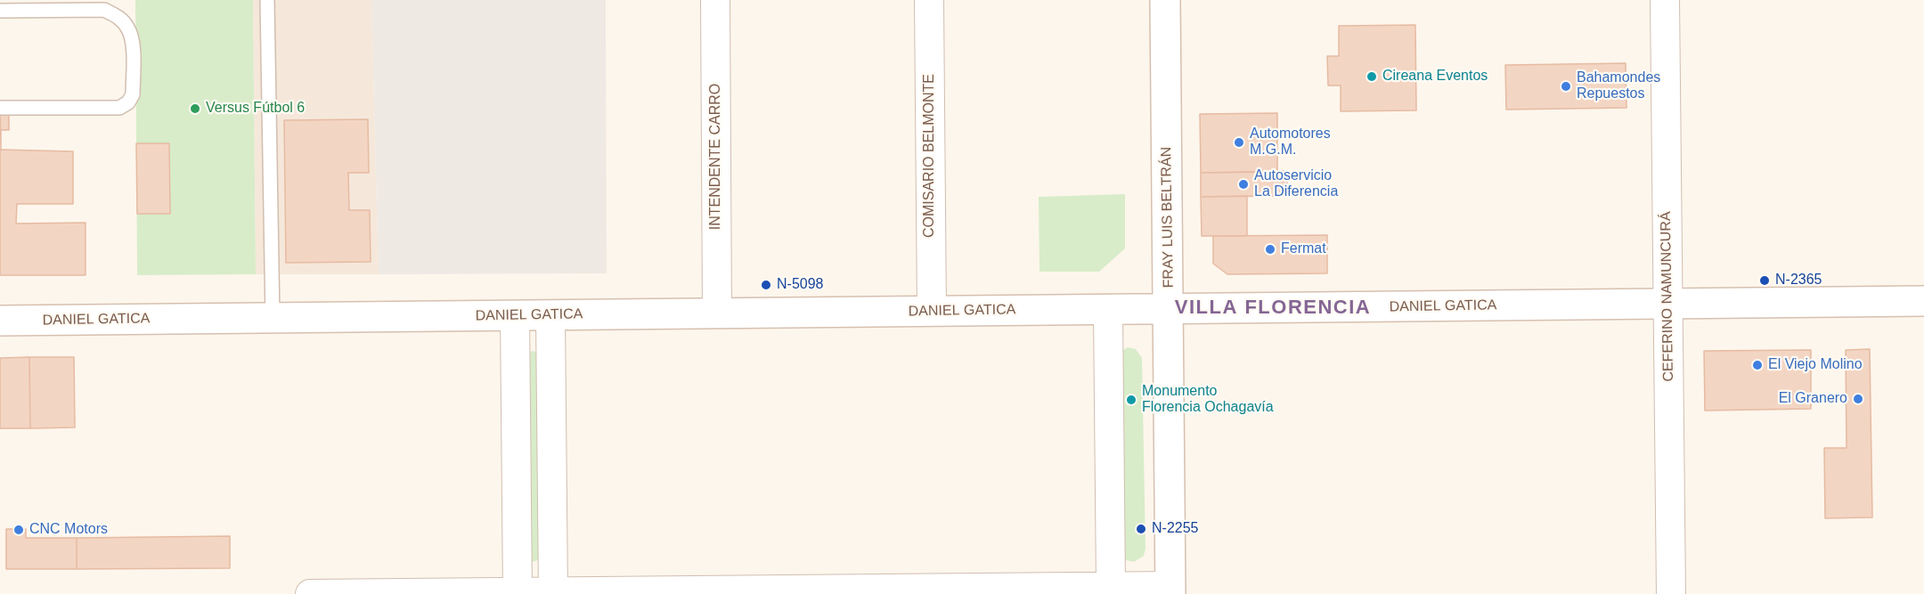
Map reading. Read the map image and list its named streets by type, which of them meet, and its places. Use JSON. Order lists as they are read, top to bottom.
{
  "streets": {
    "main road": ["FRAY LUIS BELTRÁN", "DANIEL GATICA"],
    "street": ["COMISARIO BELMONTE", "INTENDENTE CARRO", "CEFERINO NAMUNCURÁ"]
  },
  "crossings": [
    ["COMISARIO BELMONTE", "DANIEL GATICA"],
    ["INTENDENTE CARRO", "DANIEL GATICA"],
    ["FRAY LUIS BELTRÁN", "DANIEL GATICA"],
    ["CEFERINO NAMUNCURÁ", "DANIEL GATICA"]
  ],
  "districts": ["VILLA FLORENCIA"],
  "places": [
    "Cireana Eventos",
    "Bahamondes Repuestos",
    "Versus Fútbol 6",
    "Automotores M.G.M.",
    "Autoservicio La Diferencia",
    "Fermat",
    "N-2365",
    "N-5098",
    "El Viejo Molino",
    "El Granero",
    "Monumento Florencia Ochagavía",
    "N-2255",
    "CNC Motors"
  ]
}
